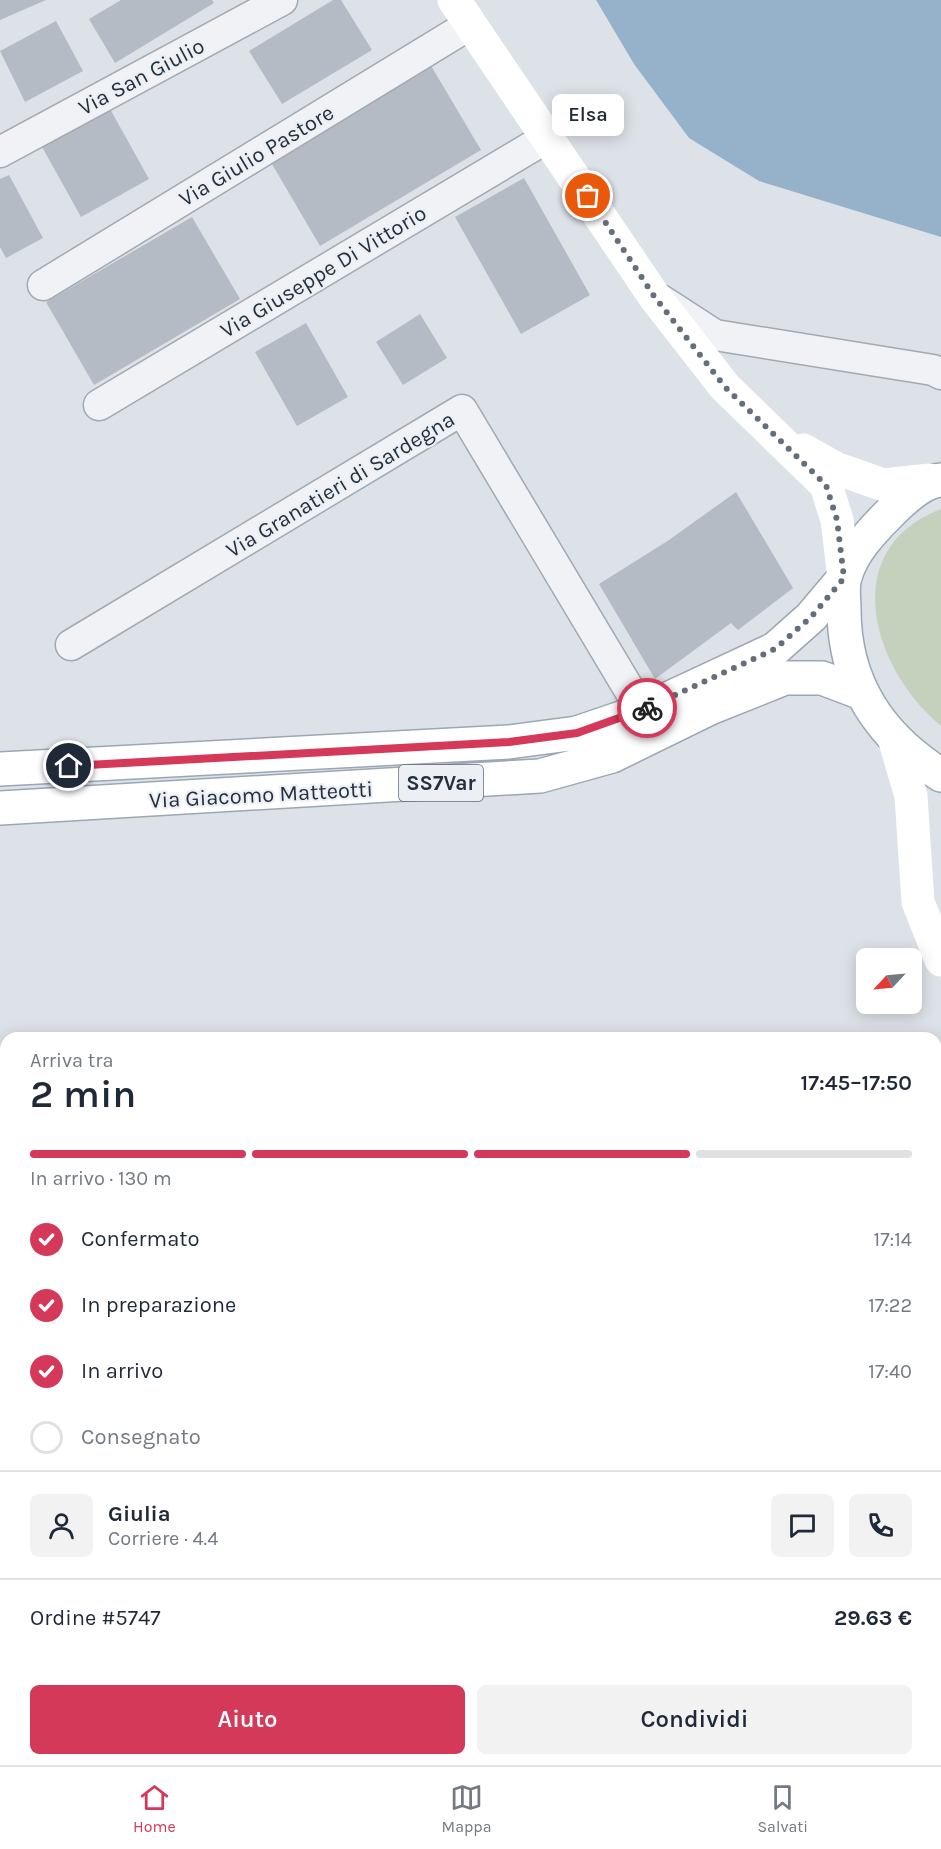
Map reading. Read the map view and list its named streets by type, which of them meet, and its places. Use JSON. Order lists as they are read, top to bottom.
{
  "streets": {
    "main road": ["SS7Var", "Via Giacomo Matteotti"],
    "street": [
      "Via San Giulio",
      "Via Giulio Pastore",
      "Via Giuseppe Di Vittorio",
      "Via Granatieri di Sardegna"
    ]
  },
  "crossings": [
    ["Via Granatieri di Sardegna", "Via Giacomo Matteotti"]
  ],
  "places": ["Elsa"],
  "north": "bottom left",
  "page": {
    "bubble": "Elsa",
    "heading": ["2 min", "Arriva tra", "17:45–17:50"],
    "panel": [
      "Giulia",
      "Corriere · 4.4",
      "Ordine #5747",
      "29.63 €"
    ],
    "bar": "In arrivo · 130 m",
    "list": [
      ["Confermato", "17:14"],
      ["In preparazione", "17:22"],
      ["In arrivo", "17:40"],
      "Consegnato"
    ],
    "buttons": ["Aiuto", "Condividi"],
    "tabs": ["Home", "Mappa", "Salvati"]
  }
}
